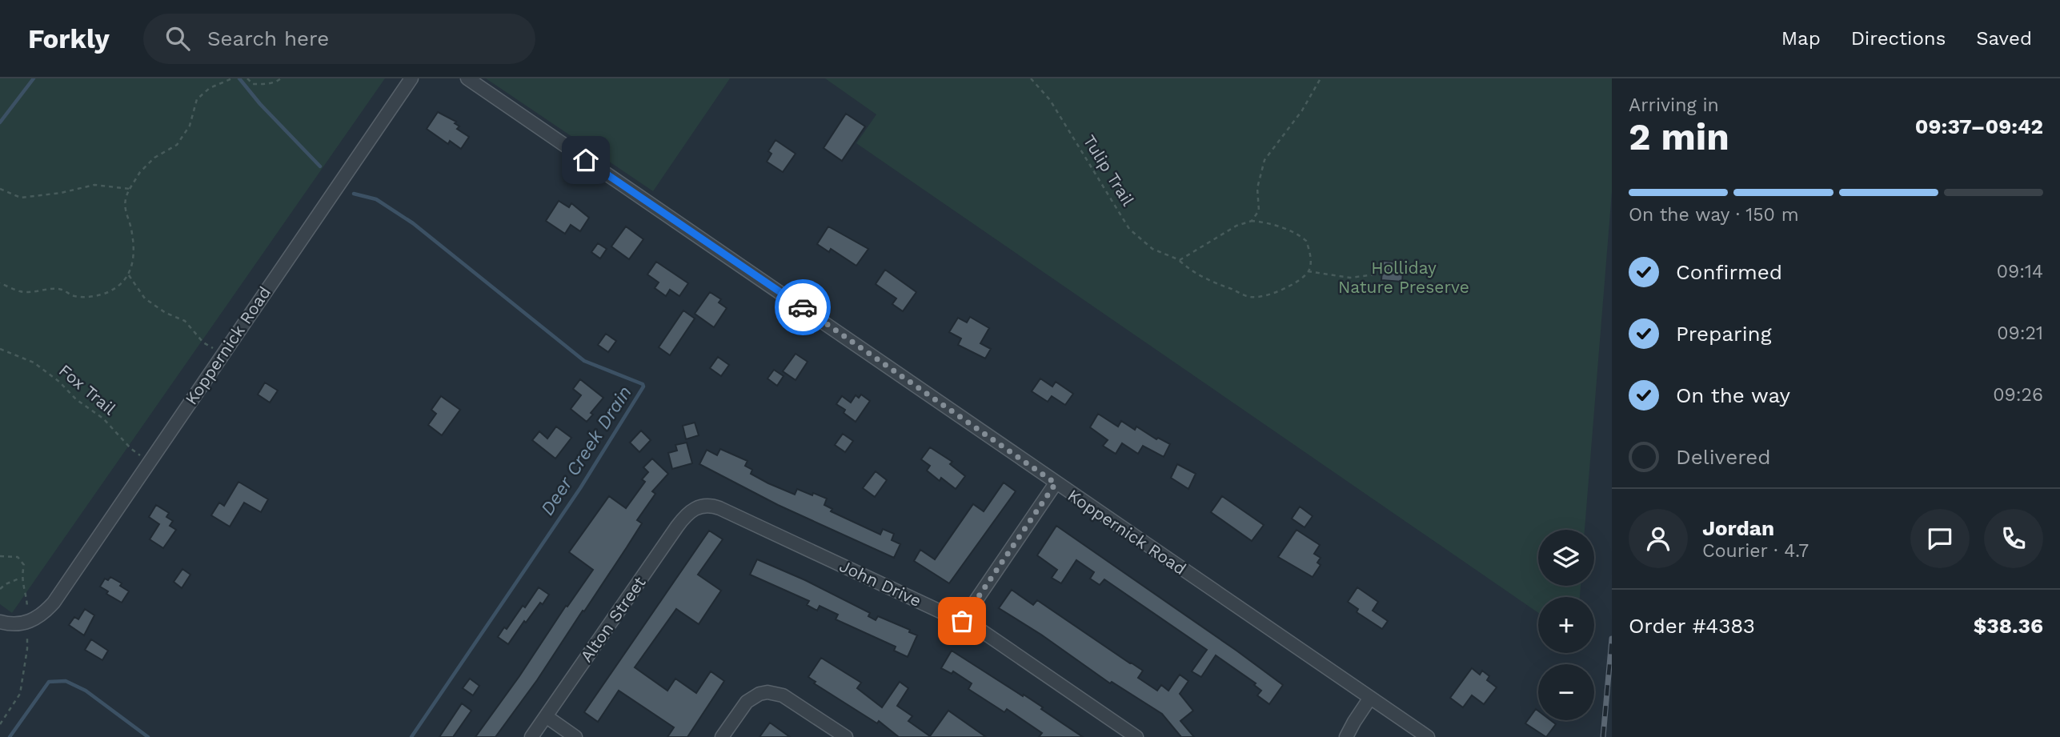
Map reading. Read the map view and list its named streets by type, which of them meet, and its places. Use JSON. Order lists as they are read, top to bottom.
{
  "streets": {
    "street": ["Koppernick Road", "John Drive", "Alton Street"],
    "path": ["Tulip Trail", "Fox Trail"]
  },
  "crossings": [
    ["Koppernick Road", "Fox Trail"],
    ["John Drive", "Alton Street"]
  ],
  "water": ["Deer Creek Drain"],
  "parks": ["Holliday Nature Preserve"],
  "page": {
    "header": "Forkly",
    "search": "Search here",
    "nav": ["Map", "Directions", "Saved"],
    "heading": ["2 min", "Arriving in", "09:37–09:42"],
    "panel": [
      "Jordan",
      "Courier · 4.7",
      "Order #4383",
      "$38.36"
    ],
    "bar": "On the way · 150 m",
    "list": [
      ["Confirmed", "09:14"],
      ["Preparing", "09:21"],
      ["On the way", "09:26"],
      "Delivered"
    ],
    "map_buttons": ["+", "−"]
  }
}
